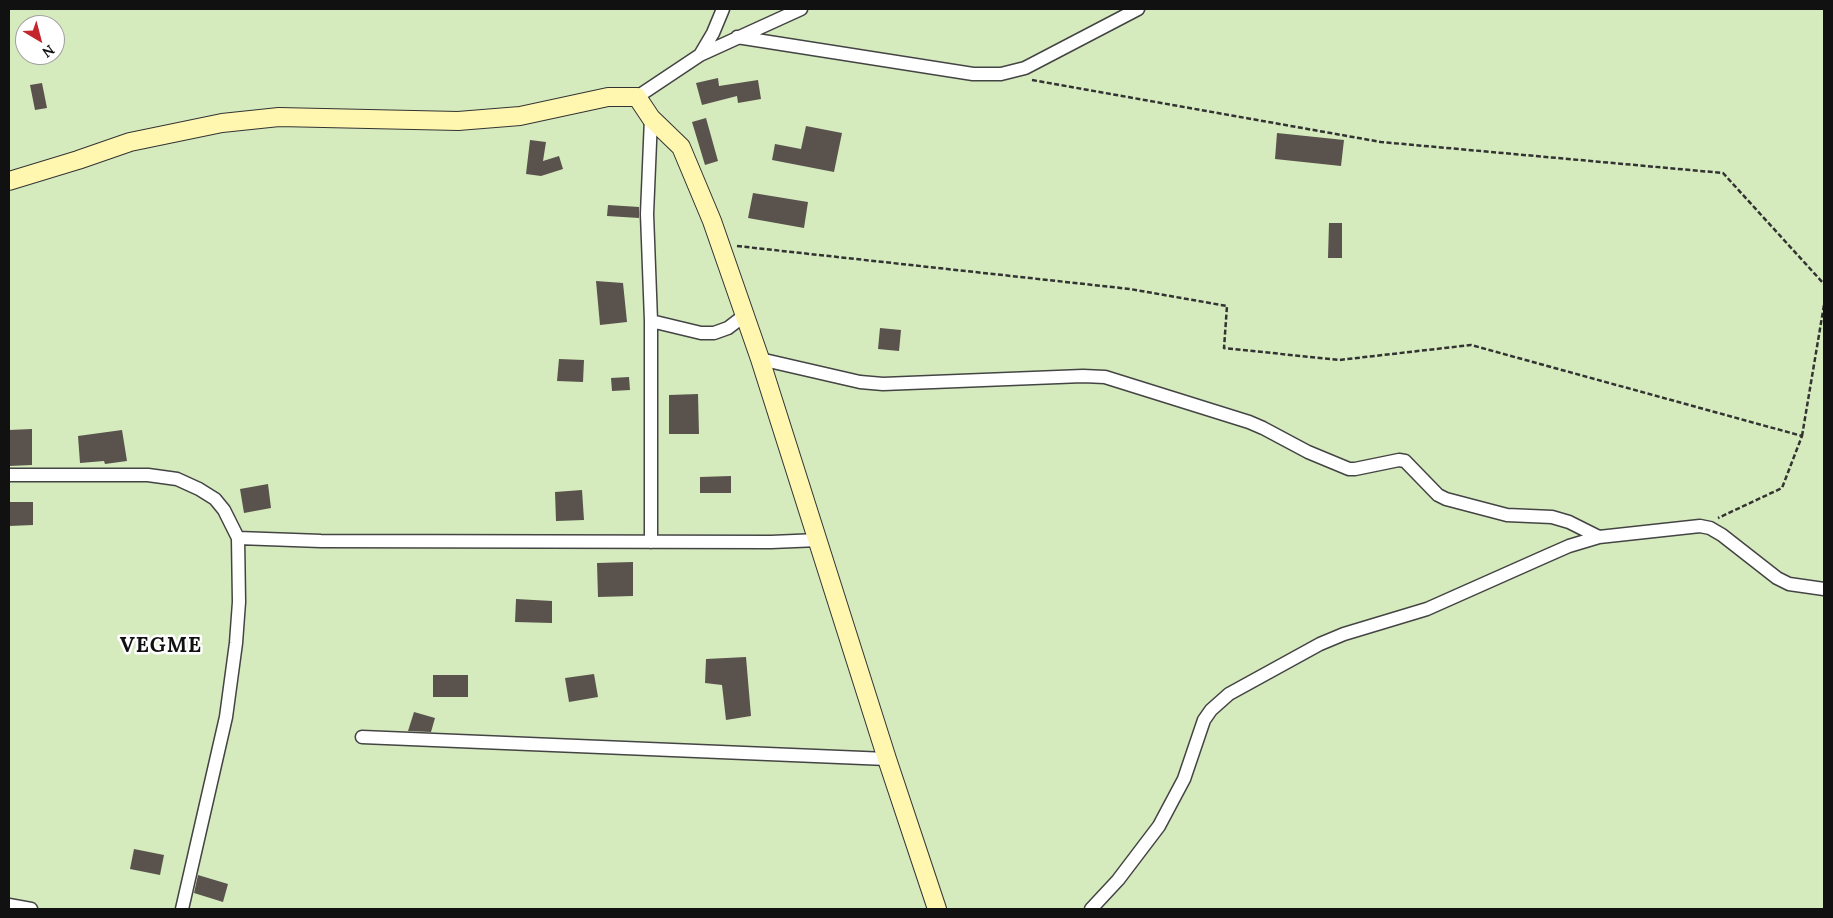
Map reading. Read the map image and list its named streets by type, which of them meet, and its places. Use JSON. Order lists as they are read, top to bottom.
{
  "districts": ["VEGME"],
  "north": "bottom right"
}
